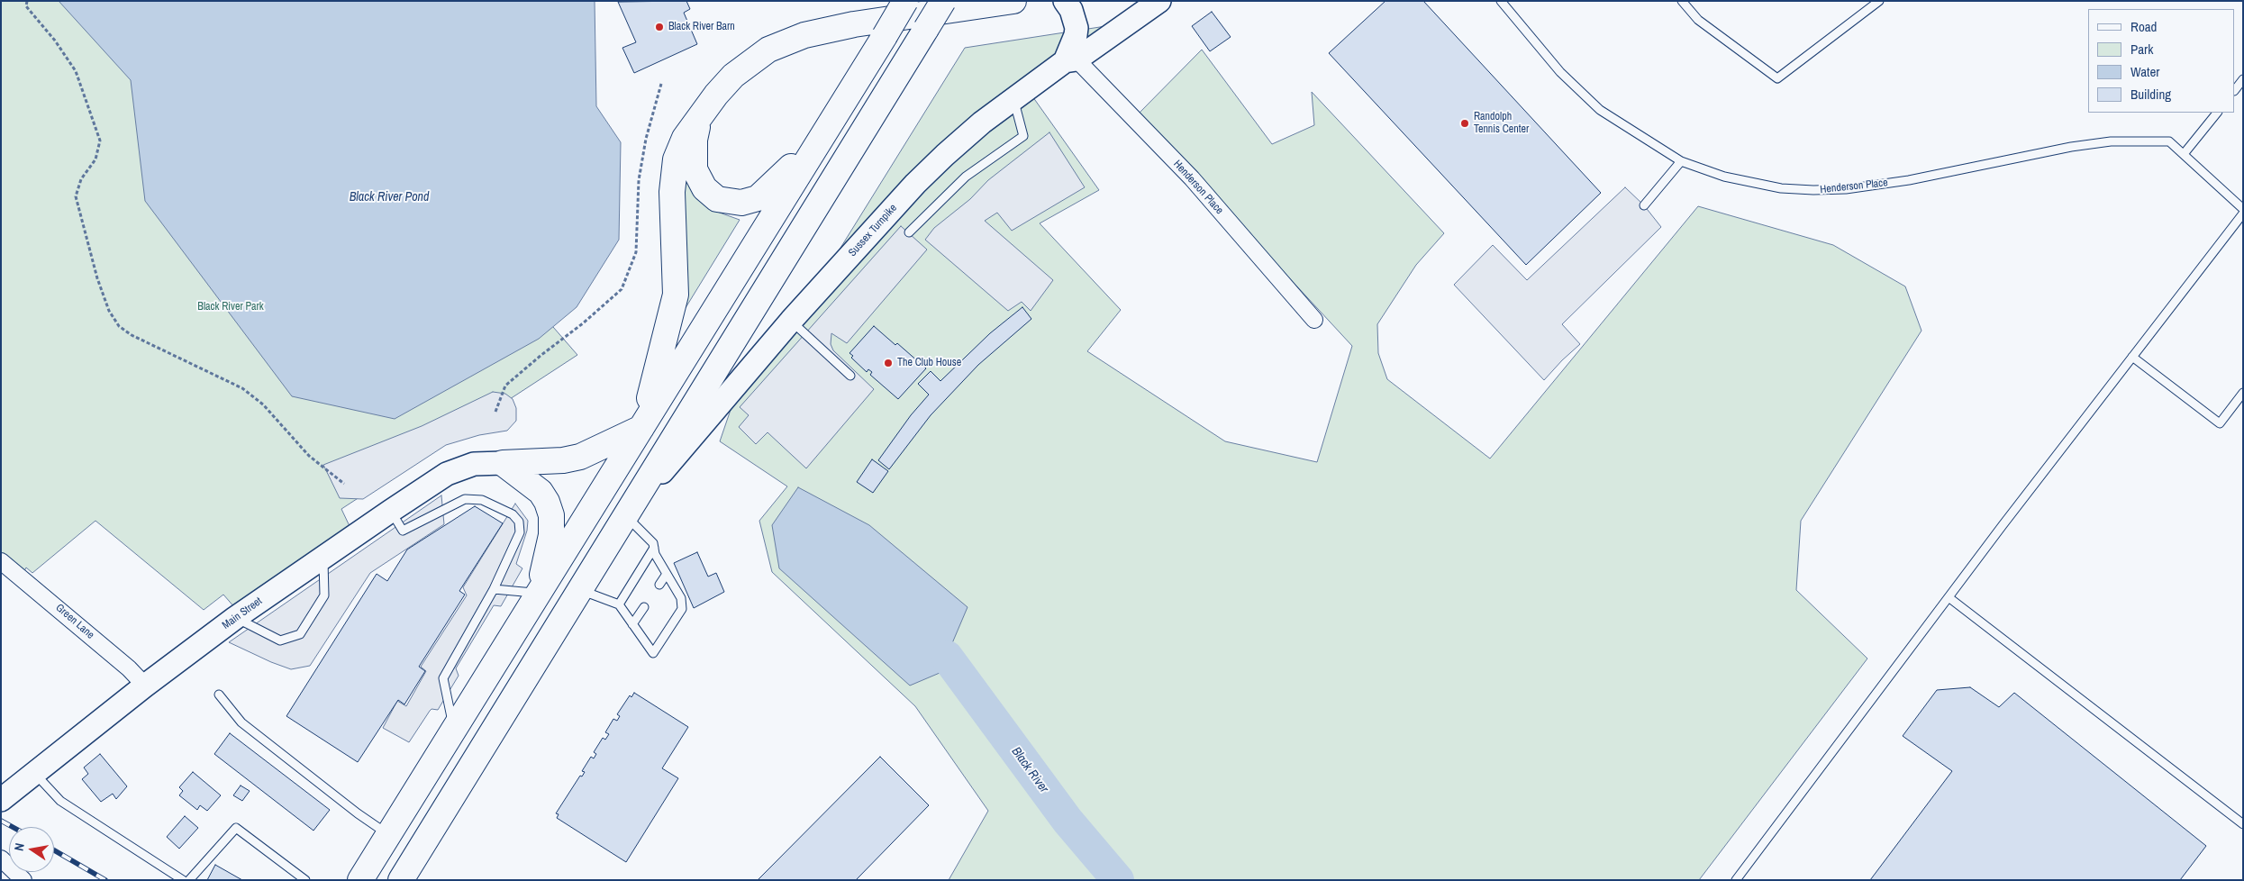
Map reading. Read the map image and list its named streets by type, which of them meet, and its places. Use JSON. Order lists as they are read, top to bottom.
{
  "streets": {
    "main road": ["Sussex Turnpike", "Main Street"],
    "street": ["Henderson Place", "Green Lane"]
  },
  "crossings": [
    ["Henderson Place", "Sussex Turnpike"],
    ["Main Street", "Green Lane"]
  ],
  "water": ["Black River Pond", "Black River"],
  "parks": ["Black River Park"],
  "places": ["Black River Barn", "Randolph Tennis Center", "The Club House"],
  "legend": [
    "Road",
    "Park",
    "Water",
    "Building"
  ],
  "north": "left"
}
